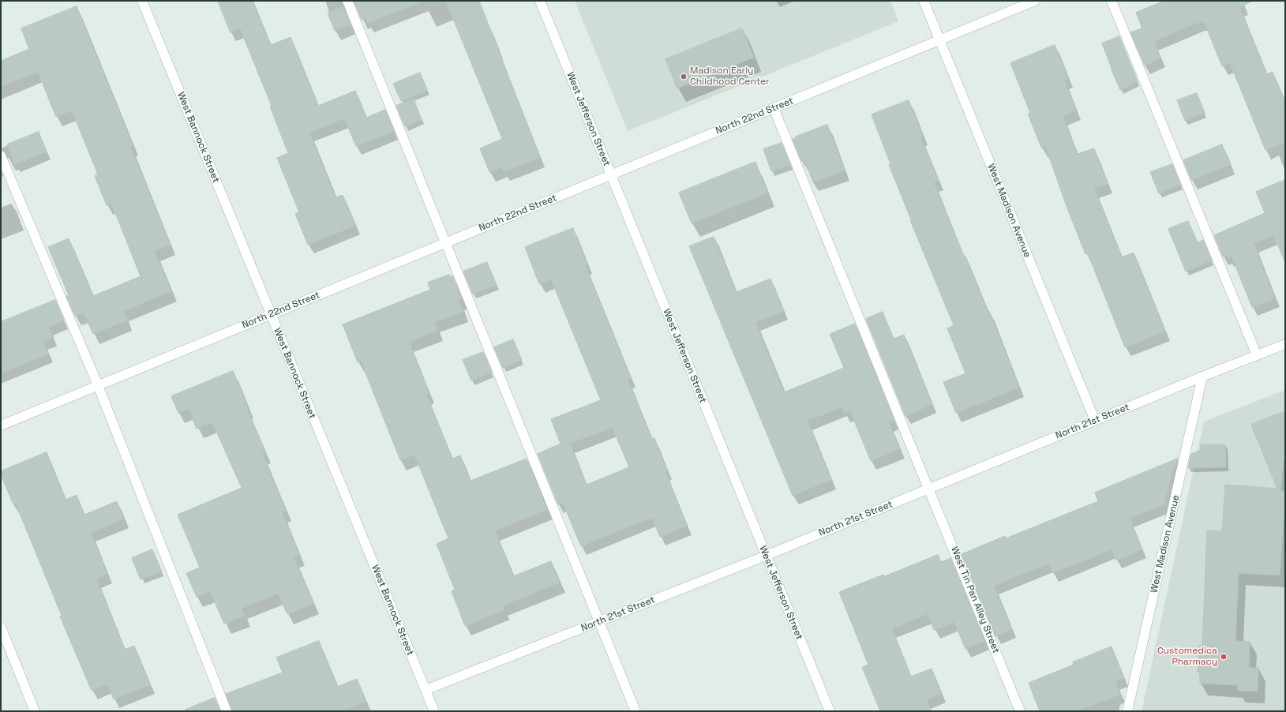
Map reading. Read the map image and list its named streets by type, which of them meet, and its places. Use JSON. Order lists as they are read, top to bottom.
{
  "streets": {
    "street": [
      "North 22nd Street",
      "West Jefferson Street",
      "West Bannock Street",
      "West Madison Avenue",
      "North 21st Street",
      "West Tin Pan Alley Street"
    ]
  },
  "crossings": [
    ["North 22nd Street", "West Jefferson Street"],
    ["North 22nd Street", "West Bannock Street"],
    ["North 22nd Street", "West Madison Avenue"],
    ["North 22nd Street", "West Tin Pan Alley Street"],
    ["West Jefferson Street", "North 21st Street"],
    ["West Bannock Street", "North 21st Street"],
    ["West Madison Avenue", "North 21st Street"],
    ["North 21st Street", "West Tin Pan Alley Street"]
  ],
  "places": ["Madison Early Childhood Center", "Customedica Pharmacy"]
}
